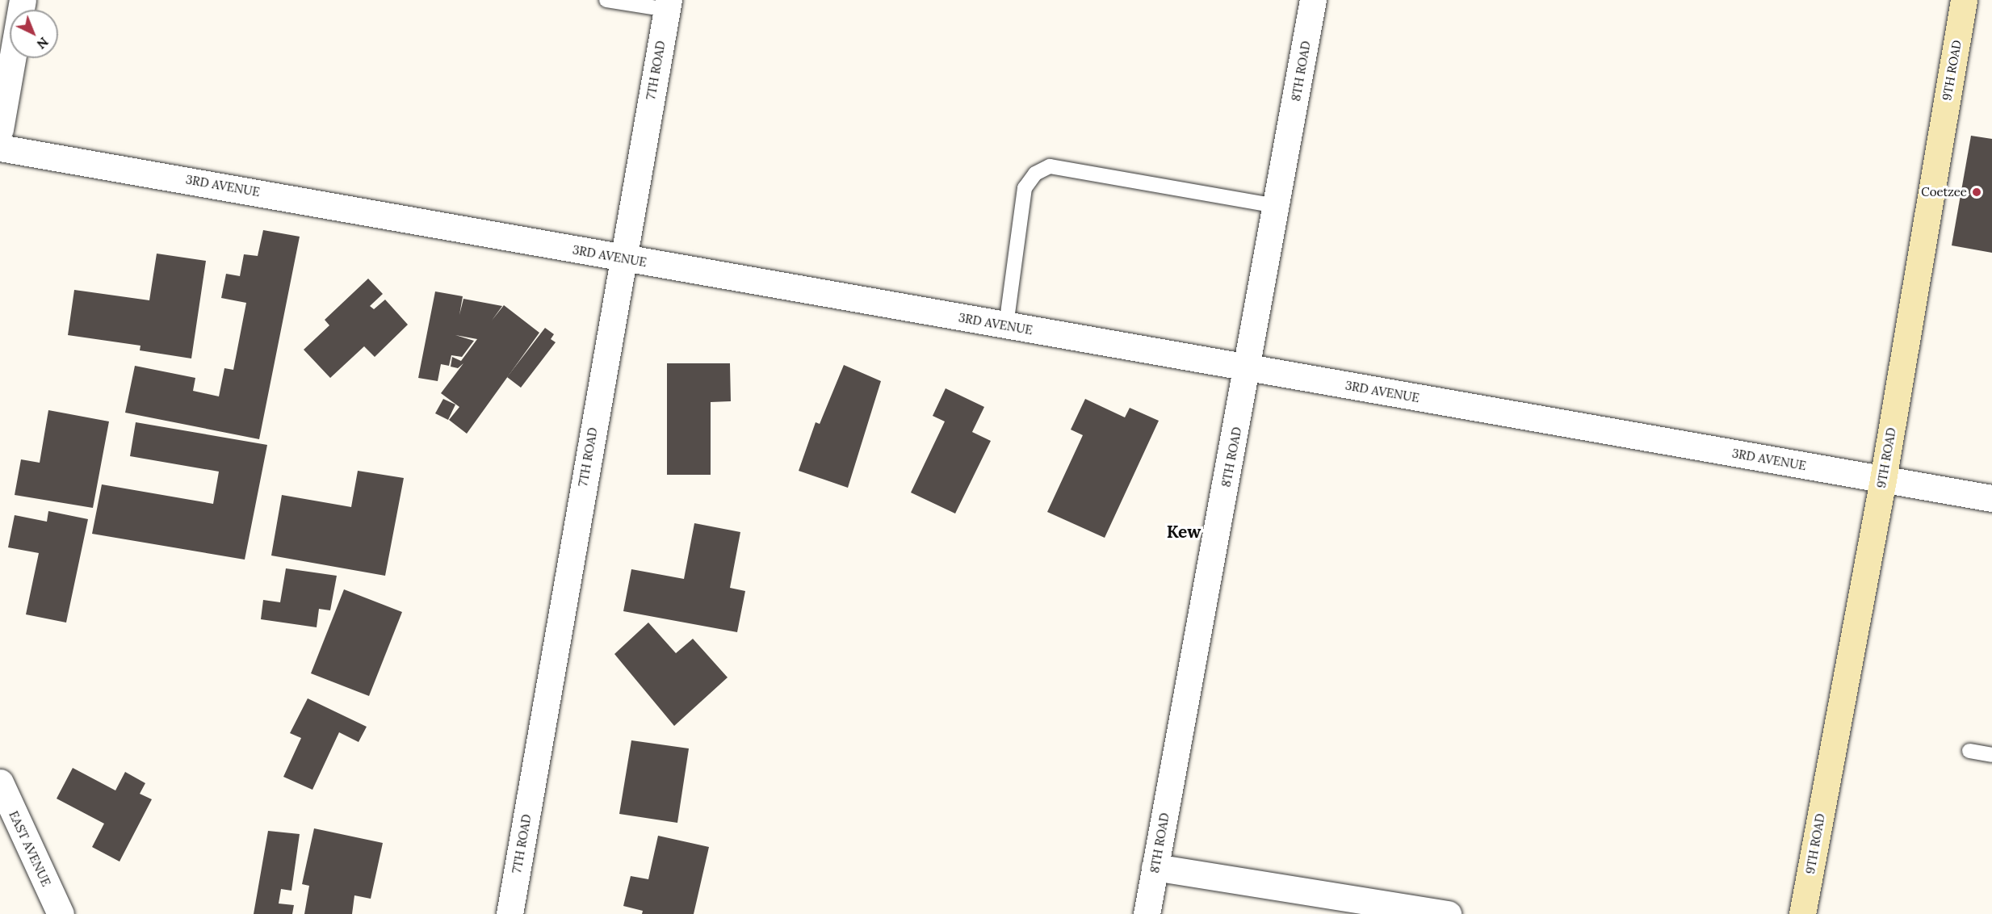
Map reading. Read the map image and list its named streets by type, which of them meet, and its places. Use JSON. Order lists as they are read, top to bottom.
{
  "streets": {
    "main road": ["9TH ROAD"],
    "street": [
      "7TH ROAD",
      "8TH ROAD",
      "3RD AVENUE",
      "EAST AVENUE"
    ]
  },
  "crossings": [
    ["7TH ROAD", "3RD AVENUE"],
    ["9TH ROAD", "3RD AVENUE"],
    ["8TH ROAD", "3RD AVENUE"]
  ],
  "districts": ["Kew"],
  "places": ["Coetzee"],
  "north": "bottom right"
}
